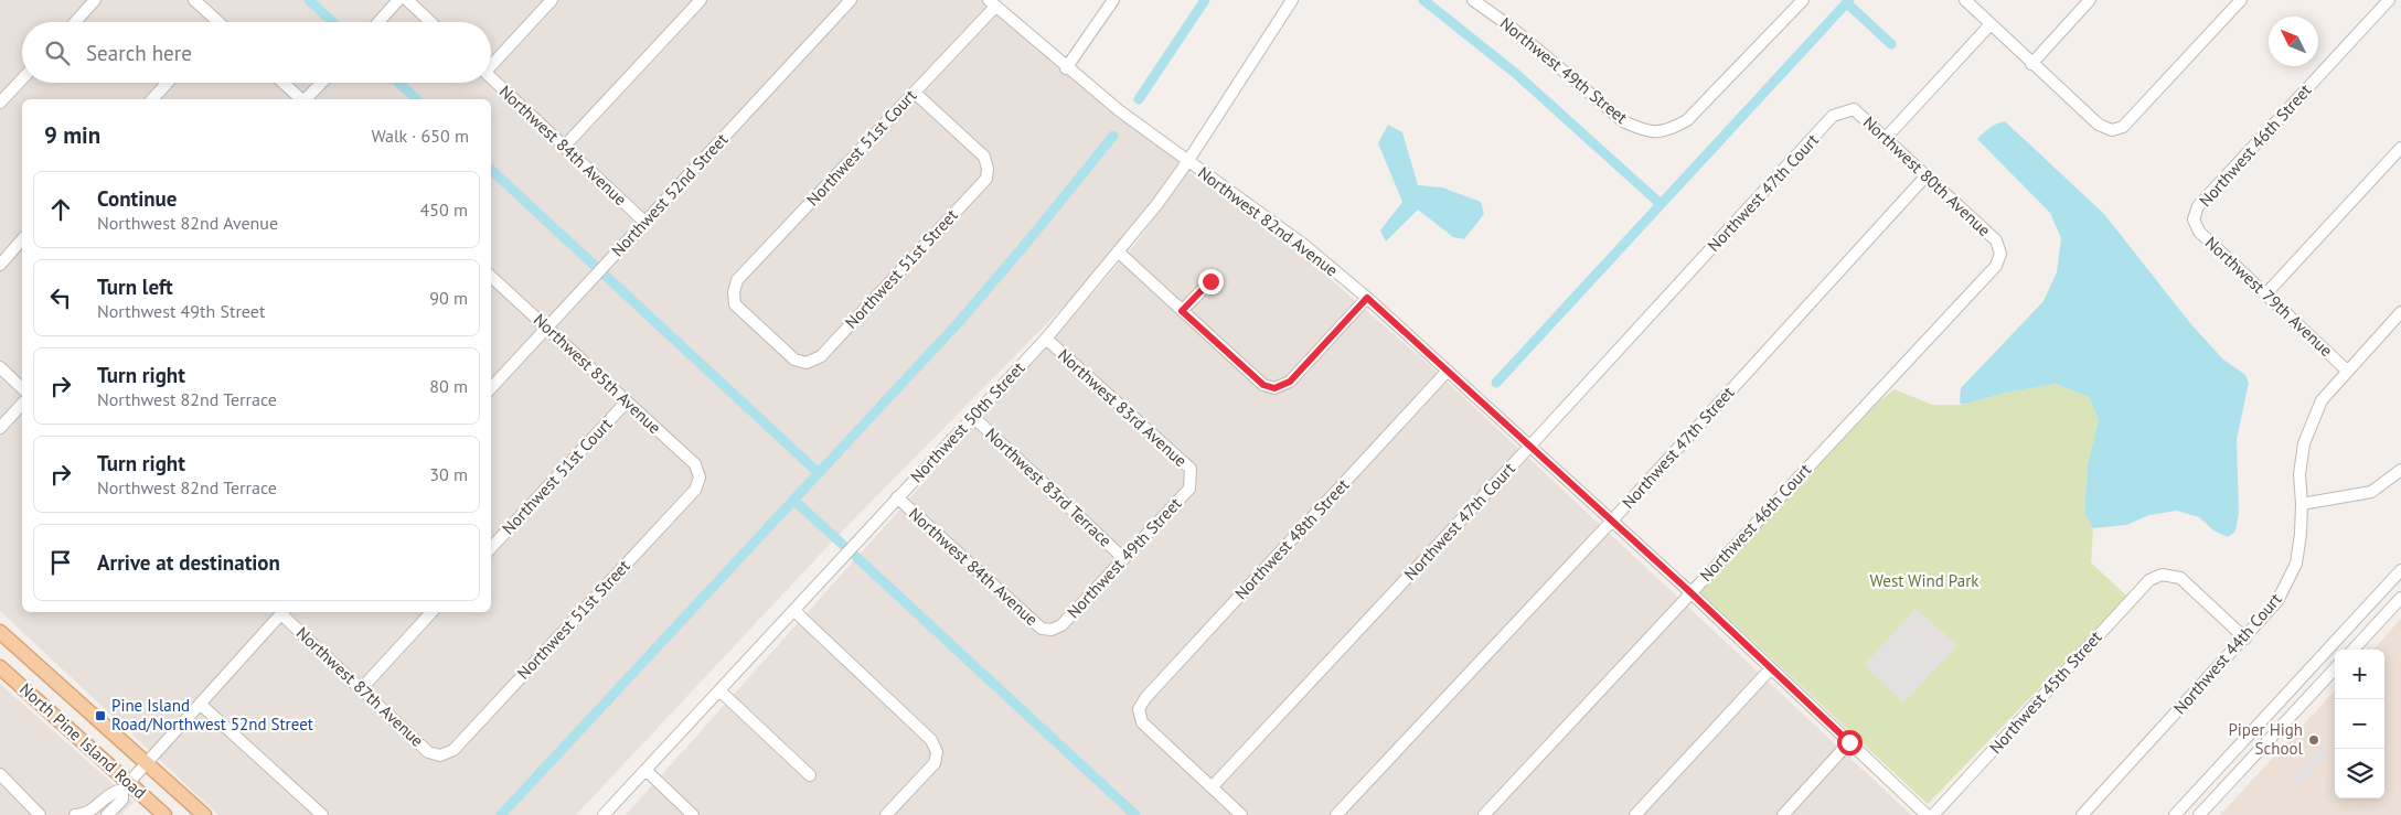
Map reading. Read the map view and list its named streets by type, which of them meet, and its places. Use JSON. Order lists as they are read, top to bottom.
{
  "streets": {
    "main road": ["North Pine Island Road"],
    "street": [
      "Northwest 49th Street",
      "Northwest 84th Avenue",
      "Northwest 46th Street",
      "Northwest 51st Court",
      "Northwest 80th Avenue",
      "Northwest 47th Court",
      "Northwest 52nd Street",
      "Northwest 82nd Avenue",
      "Northwest 51st Street",
      "Northwest 79th Avenue",
      "Northwest 85th Avenue",
      "Northwest 83rd Avenue",
      "Northwest 50th Street",
      "Northwest 47th Street",
      "Northwest 83rd Terrace",
      "Northwest 46th Court",
      "Northwest 48th Street",
      "Northwest 44th Court",
      "Northwest 87th Avenue",
      "Northwest 45th Street"
    ]
  },
  "crossings": [
    ["Northwest 49th Street", "Northwest 84th Avenue"],
    ["Northwest 49th Street", "Northwest 83rd Avenue"],
    ["Northwest 49th Street", "Northwest 83rd Terrace"],
    ["Northwest 84th Avenue", "Northwest 52nd Street"],
    ["Northwest 84th Avenue", "Northwest 50th Street"],
    ["Northwest 46th Street", "Northwest 79th Avenue"],
    ["Northwest 51st Court", "Northwest 82nd Avenue"],
    ["Northwest 51st Court", "Northwest 51st Street"],
    ["Northwest 51st Court", "Northwest 85th Avenue"],
    ["Northwest 80th Avenue", "Northwest 47th Court"],
    ["Northwest 80th Avenue", "Northwest 47th Street"],
    ["Northwest 80th Avenue", "Northwest 46th Court"],
    ["Northwest 47th Court", "Northwest 82nd Avenue"],
    ["Northwest 47th Court", "Northwest 48th Street"],
    ["Northwest 52nd Street", "Northwest 85th Avenue"],
    ["Northwest 82nd Avenue", "Northwest 50th Street"],
    ["Northwest 82nd Avenue", "Northwest 47th Street"],
    ["Northwest 82nd Avenue", "Northwest 46th Court"],
    ["Northwest 82nd Avenue", "Northwest 48th Street"],
    ["Northwest 51st Street", "Northwest 85th Avenue"],
    ["Northwest 51st Street", "Northwest 87th Avenue"],
    ["Northwest 83rd Avenue", "Northwest 50th Street"],
    ["Northwest 50th Street", "Northwest 83rd Terrace"],
    ["Northwest 44th Court", "Northwest 45th Street"]
  ],
  "parks": ["West Wind Park"],
  "places": {
    "transit": ["Pine Island Road/Northwest 52nd Street"],
    "other": ["Piper High School"]
  },
  "north": "top left",
  "page": {
    "search": "Search here",
    "heading": ["9 min", "Walk · 650 m"],
    "list": [
      ["Continue", "Northwest 82nd Avenue", "450 m"],
      ["Turn left", "Northwest 49th Street", "90 m"],
      ["Turn right", "Northwest 82nd Terrace", "80 m"],
      ["Turn right", "Northwest 82nd Terrace", "30 m"],
      "Arrive at destination"
    ],
    "map_buttons": ["+", "−"]
  }
}
